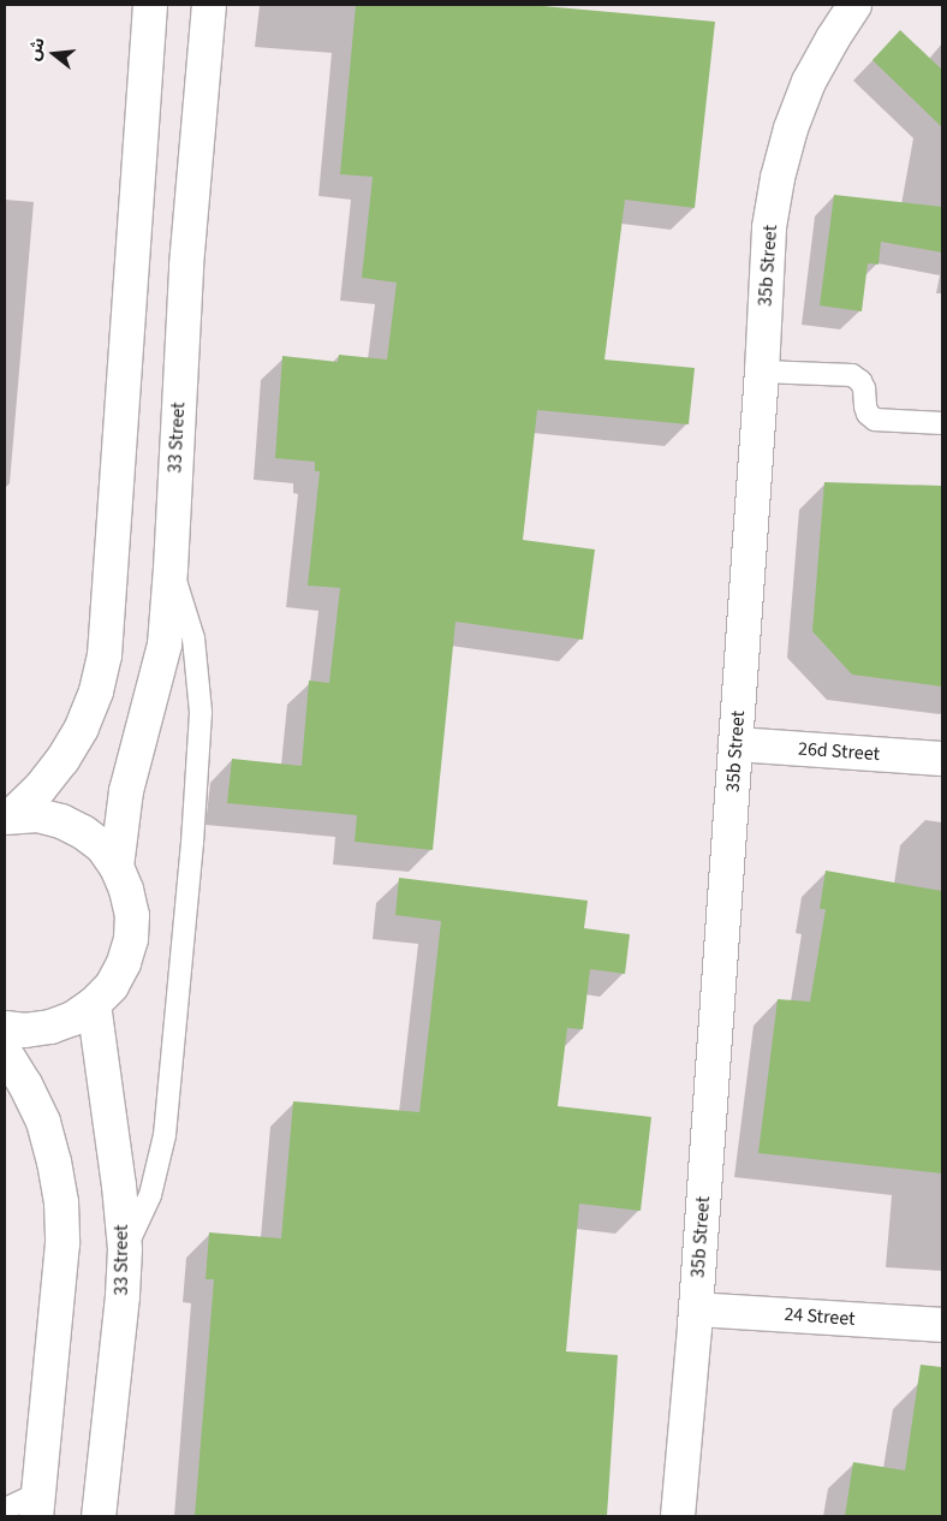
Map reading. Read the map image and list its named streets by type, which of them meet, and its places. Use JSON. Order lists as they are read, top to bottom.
{
  "streets": {
    "street": [
      "35b Street",
      "33 Street",
      "26d Street",
      "24 Street"
    ]
  },
  "crossings": [
    ["35b Street", "26d Street"],
    ["35b Street", "24 Street"]
  ],
  "north": "left"
}
